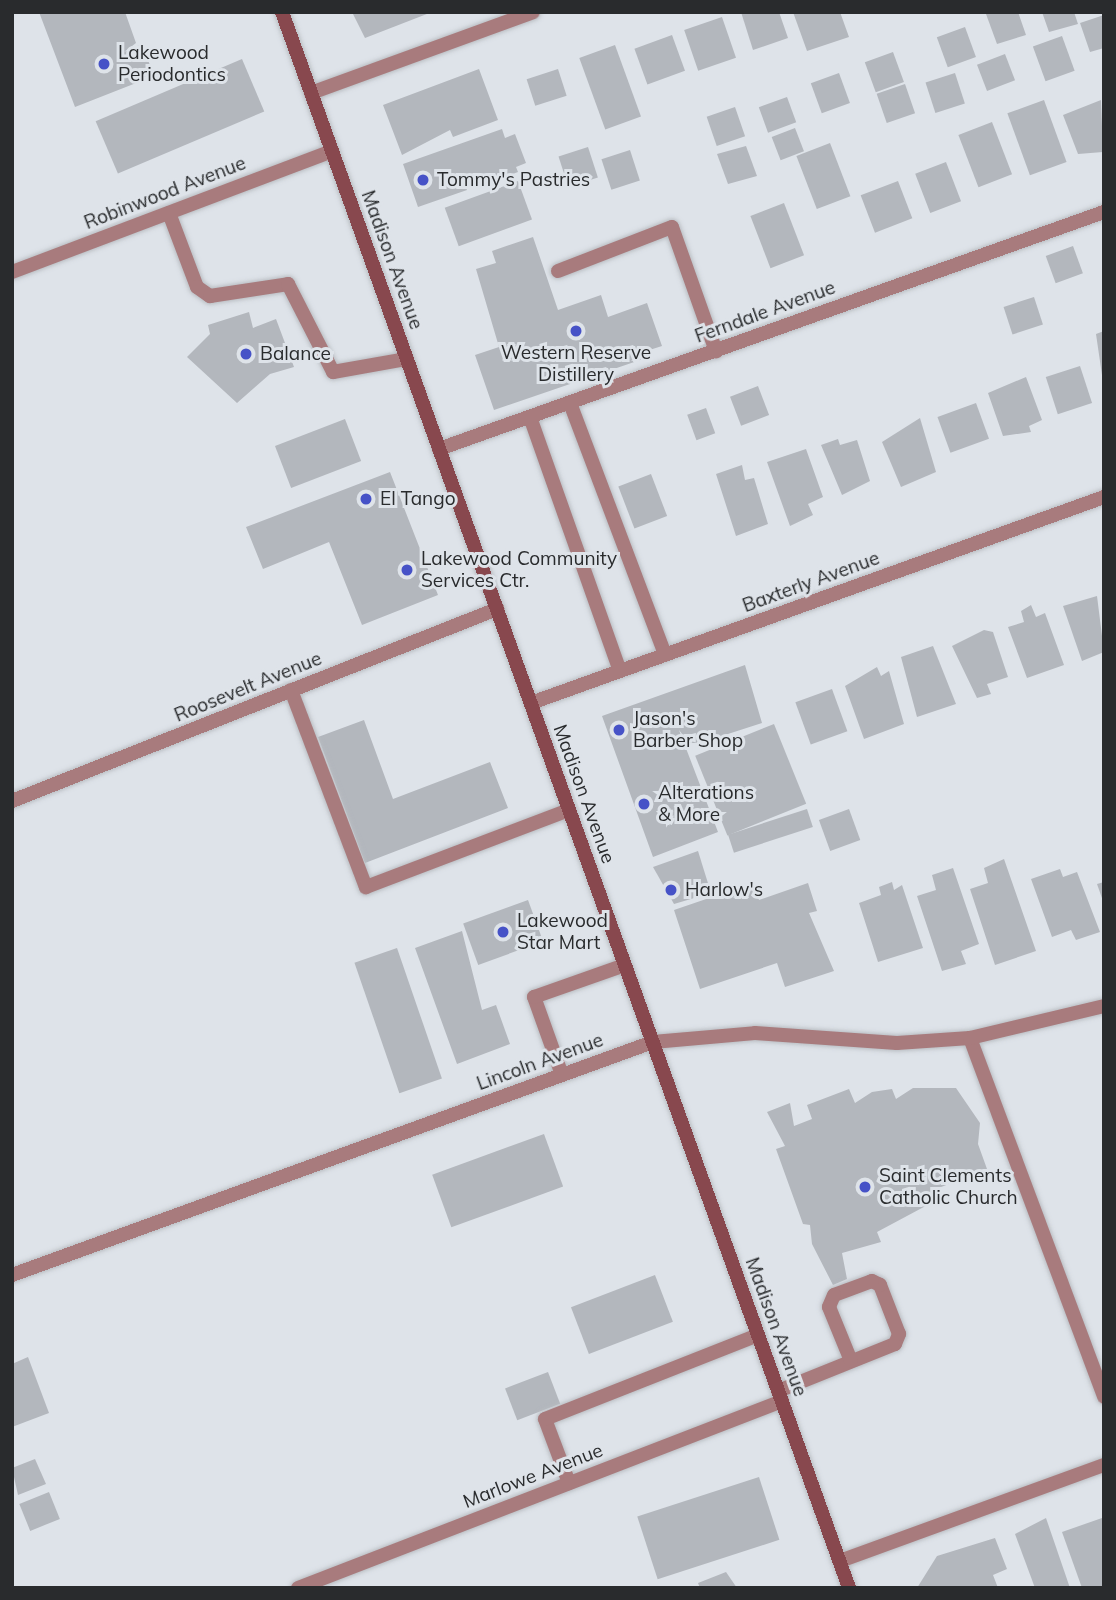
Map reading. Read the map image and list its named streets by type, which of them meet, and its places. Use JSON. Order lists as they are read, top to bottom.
{
  "streets": {
    "main road": ["Madison Avenue"],
    "street": [
      "Robinwood Avenue",
      "Ferndale Avenue",
      "Baxterly Avenue",
      "Roosevelt Avenue",
      "Lincoln Avenue",
      "Marlowe Avenue"
    ]
  },
  "crossings": [
    ["Robinwood Avenue", "Madison Avenue"],
    ["Madison Avenue", "Ferndale Avenue"],
    ["Madison Avenue", "Baxterly Avenue"],
    ["Madison Avenue", "Roosevelt Avenue"],
    ["Madison Avenue", "Lincoln Avenue"],
    ["Madison Avenue", "Marlowe Avenue"]
  ],
  "places": [
    "Lakewood Periodontics",
    "Tommy's Pastries",
    "Western Reserve Distillery",
    "Balance",
    "El Tango",
    "Lakewood Community Services Ctr.",
    "Jason's Barber Shop",
    "Alterations & More",
    "Harlow's",
    "Lakewood Star Mart",
    "Saint Clements Catholic Church"
  ]
}
